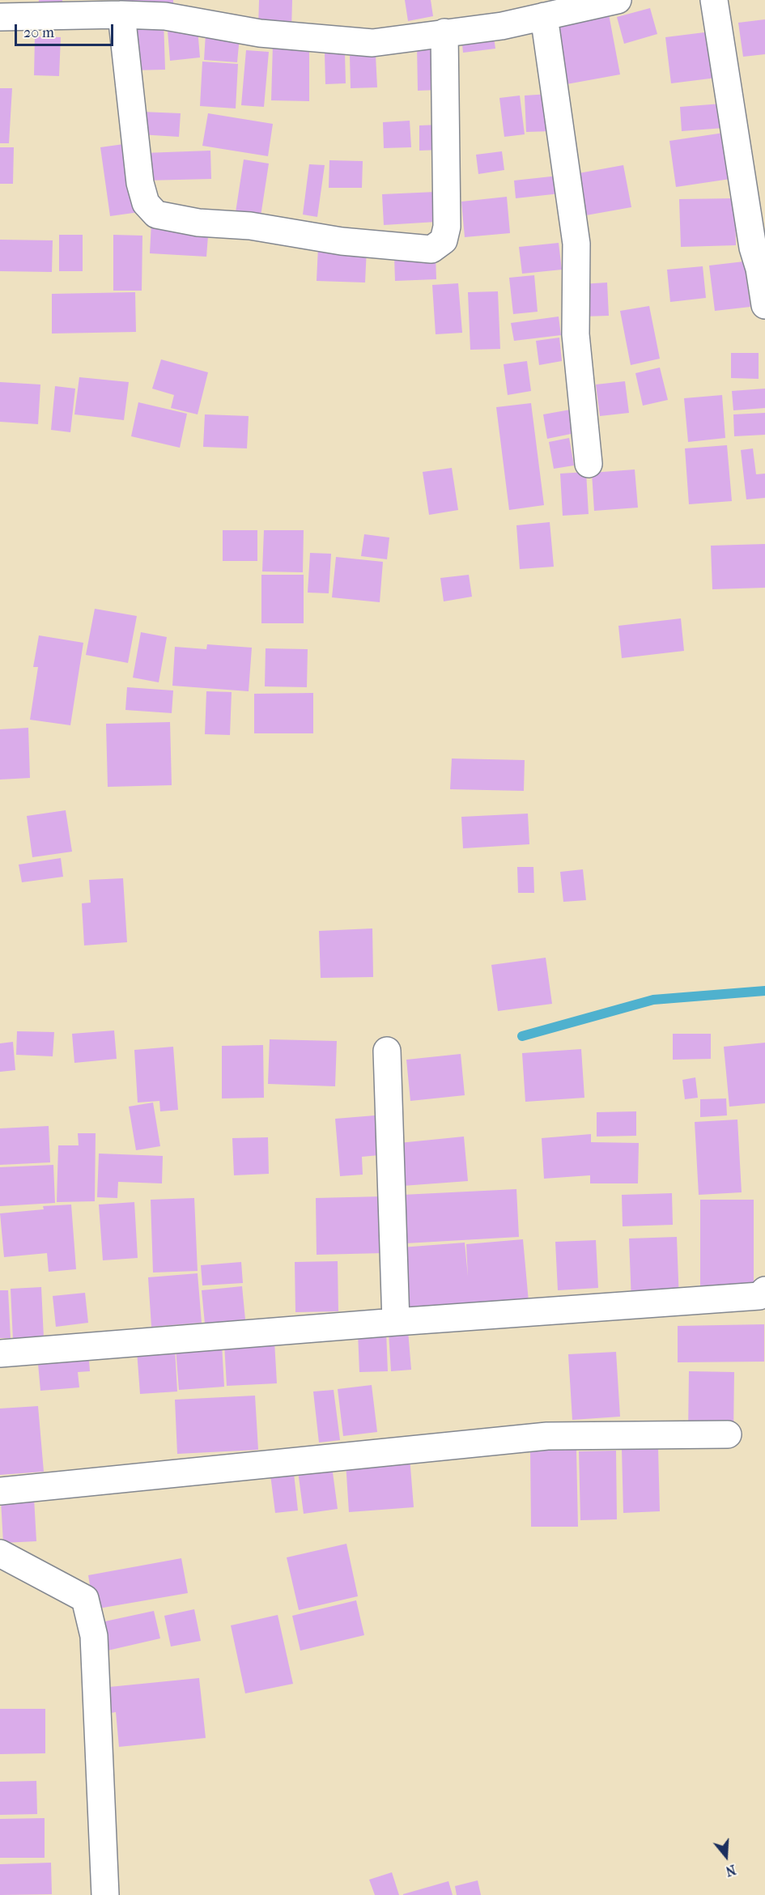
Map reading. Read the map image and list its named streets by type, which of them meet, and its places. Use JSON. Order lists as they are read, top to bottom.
{
  "scale_bar": "20 m",
  "north": "bottom"
}
